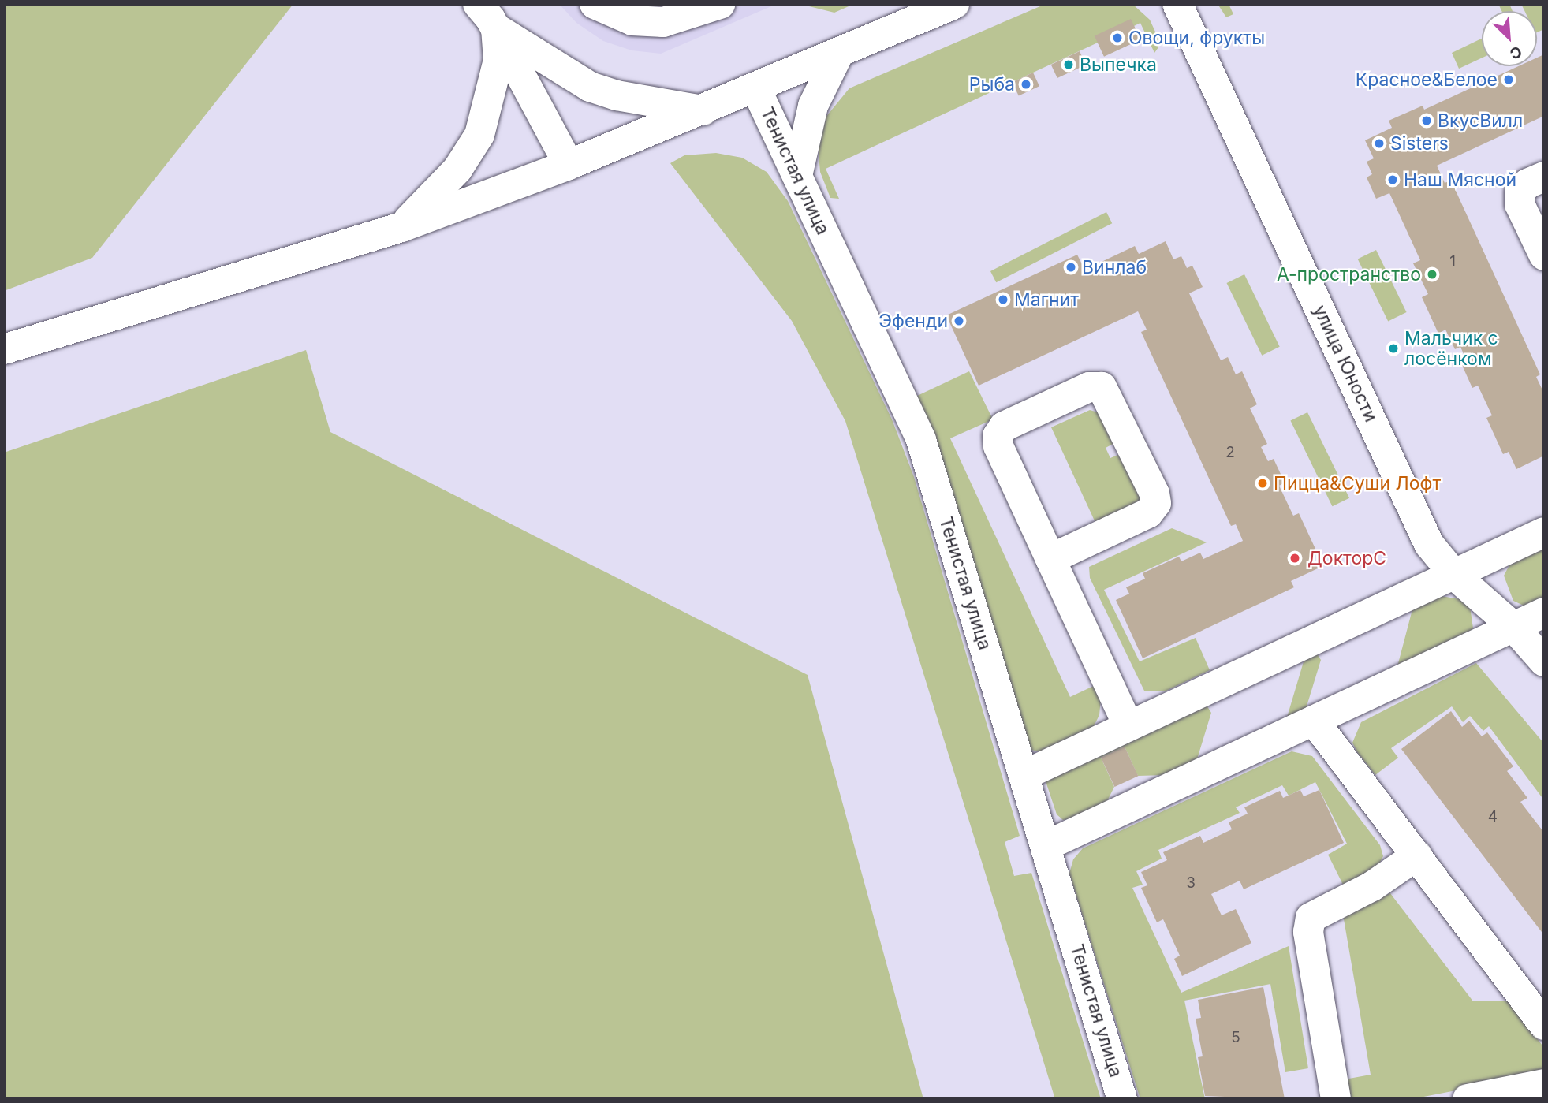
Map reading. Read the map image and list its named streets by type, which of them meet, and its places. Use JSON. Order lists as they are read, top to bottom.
{
  "streets": {
    "street": ["Тенистая улица", "улица Юности"]
  },
  "places": [
    "Овощи, фрукты",
    "Выпечка",
    "Красное&Белое",
    "Рыба",
    "ВкусВилл",
    "Sisters",
    "Наш Мясной",
    "Винлаб",
    "А-пространство",
    "Магнит",
    "Эфенди",
    "Мальчик с лосёнком",
    "Пицца&Суши Лофт",
    "ДокторС"
  ],
  "house_numbers": [
    "1",
    "2",
    "4",
    "3",
    "5"
  ],
  "north": "bottom right"
}
